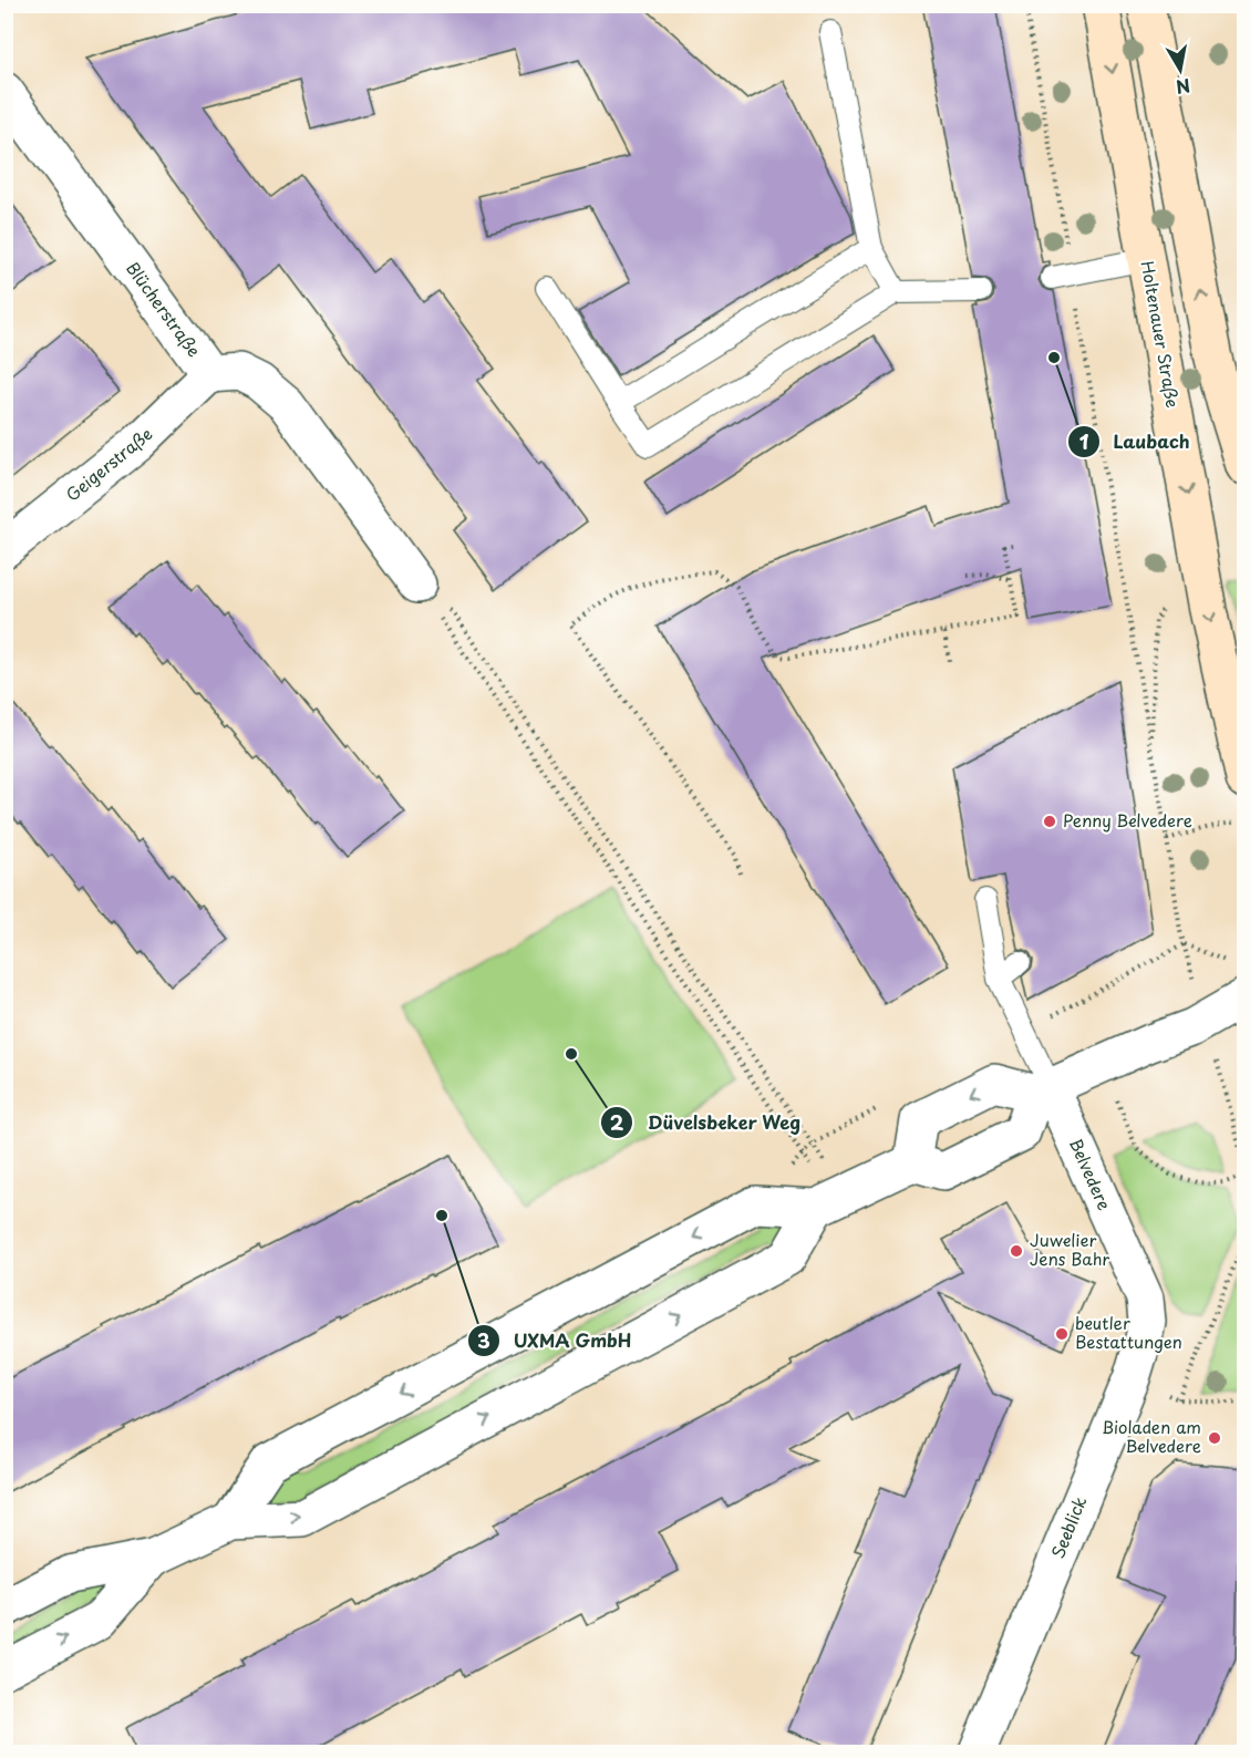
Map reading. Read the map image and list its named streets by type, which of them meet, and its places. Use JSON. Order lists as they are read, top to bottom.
{
  "streets": {
    "main road": ["Holtenauer Straße"],
    "street": [
      "Blücherstraße",
      "Geigerstraße",
      "Belvedere",
      "Seeblick"
    ]
  },
  "crossings": [
    ["Blücherstraße", "Geigerstraße"],
    ["Belvedere", "Seeblick"]
  ],
  "places": [
    "Laubach",
    "Penny Belvedere",
    "Düvelsbeker Weg",
    "UXMA GmbH",
    "Juwelier Jens Bahr",
    "beutler Bestattungen",
    "Bioladen am Belvedere"
  ],
  "north": "bottom"
}
